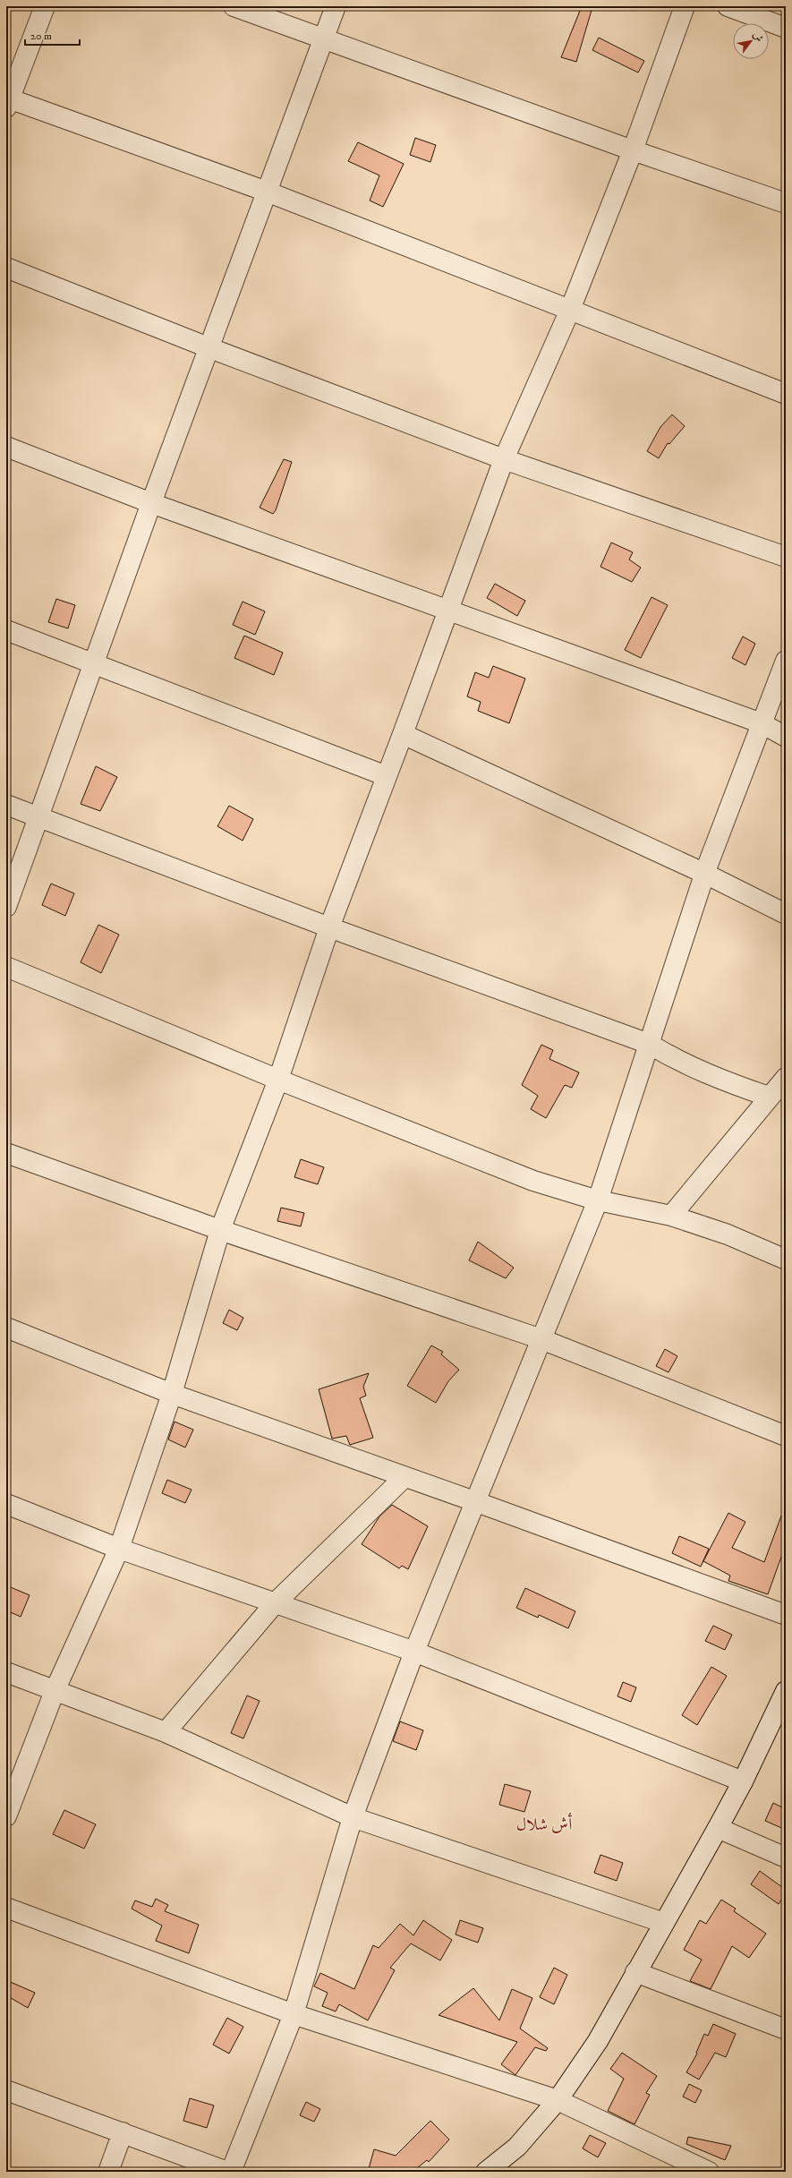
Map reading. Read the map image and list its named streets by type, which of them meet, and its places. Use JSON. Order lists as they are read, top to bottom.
{
  "districts": ["أش شلال"],
  "scale_bar": "20 m",
  "north": "top right"
}
